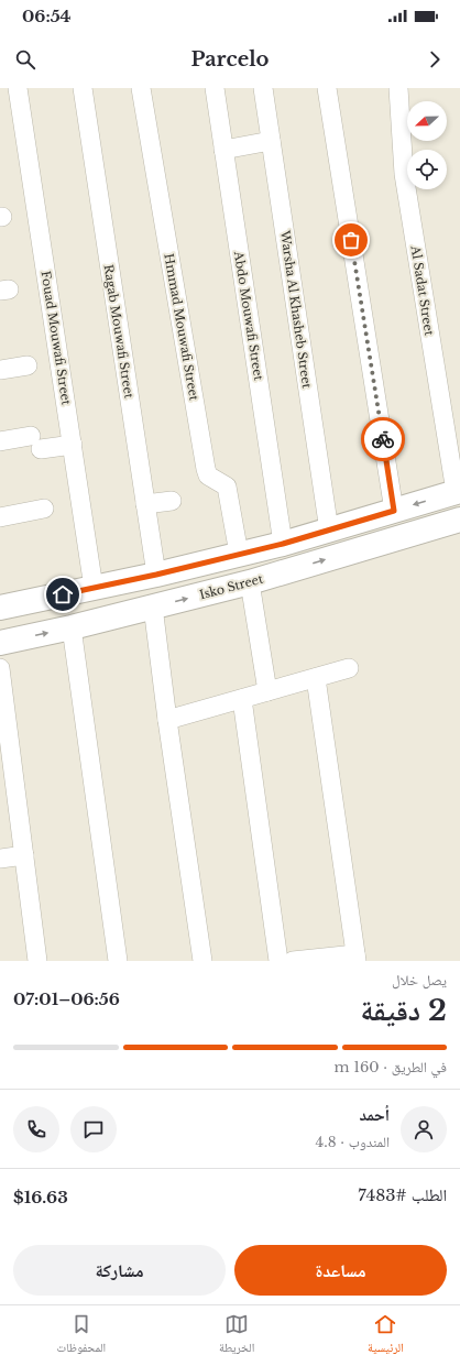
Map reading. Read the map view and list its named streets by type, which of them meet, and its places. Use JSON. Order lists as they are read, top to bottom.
{
  "streets": {
    "main road": ["Isko Street"],
    "street": [
      "Al Sadat Street",
      "Warsha Al Khasheb Street",
      "Abdo Mouwafi Street",
      "Hmmad Mouwafi Street",
      "Ragab Mouwafi Street",
      "Fouad Mouwafi Street"
    ]
  },
  "north": "left",
  "page": {
    "status": "06:54",
    "header": "Parcelo",
    "heading": ["2 دقيقة", "يصل خلال", "06:56–07:01"],
    "panel": [
      "أحمد",
      "المندوب · 4.8",
      "الطلب #7483",
      "$16.63"
    ],
    "bar": "في الطريق · 160 m",
    "buttons": ["مساعدة", "مشاركة"],
    "tabs": ["الرئيسية", "الخريطة", "المحفوظات"]
  }
}
